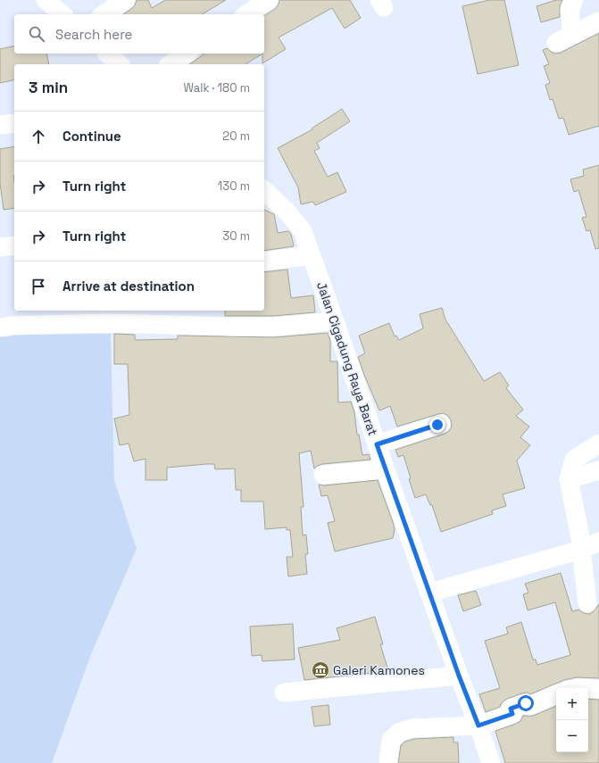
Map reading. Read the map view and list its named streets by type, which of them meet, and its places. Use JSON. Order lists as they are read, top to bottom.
{
  "streets": {
    "street": ["Jalan Cigadung Raya Barat"]
  },
  "places": {
    "museum": ["Galeri Kamones"]
  },
  "page": {
    "search": "Search here",
    "heading": ["3 min", "Walk · 180 m"],
    "list": [
      ["Continue", "20 m"],
      ["Turn right", "130 m"],
      ["Turn right", "30 m"],
      "Arrive at destination"
    ],
    "map_buttons": ["+", "−"]
  }
}
